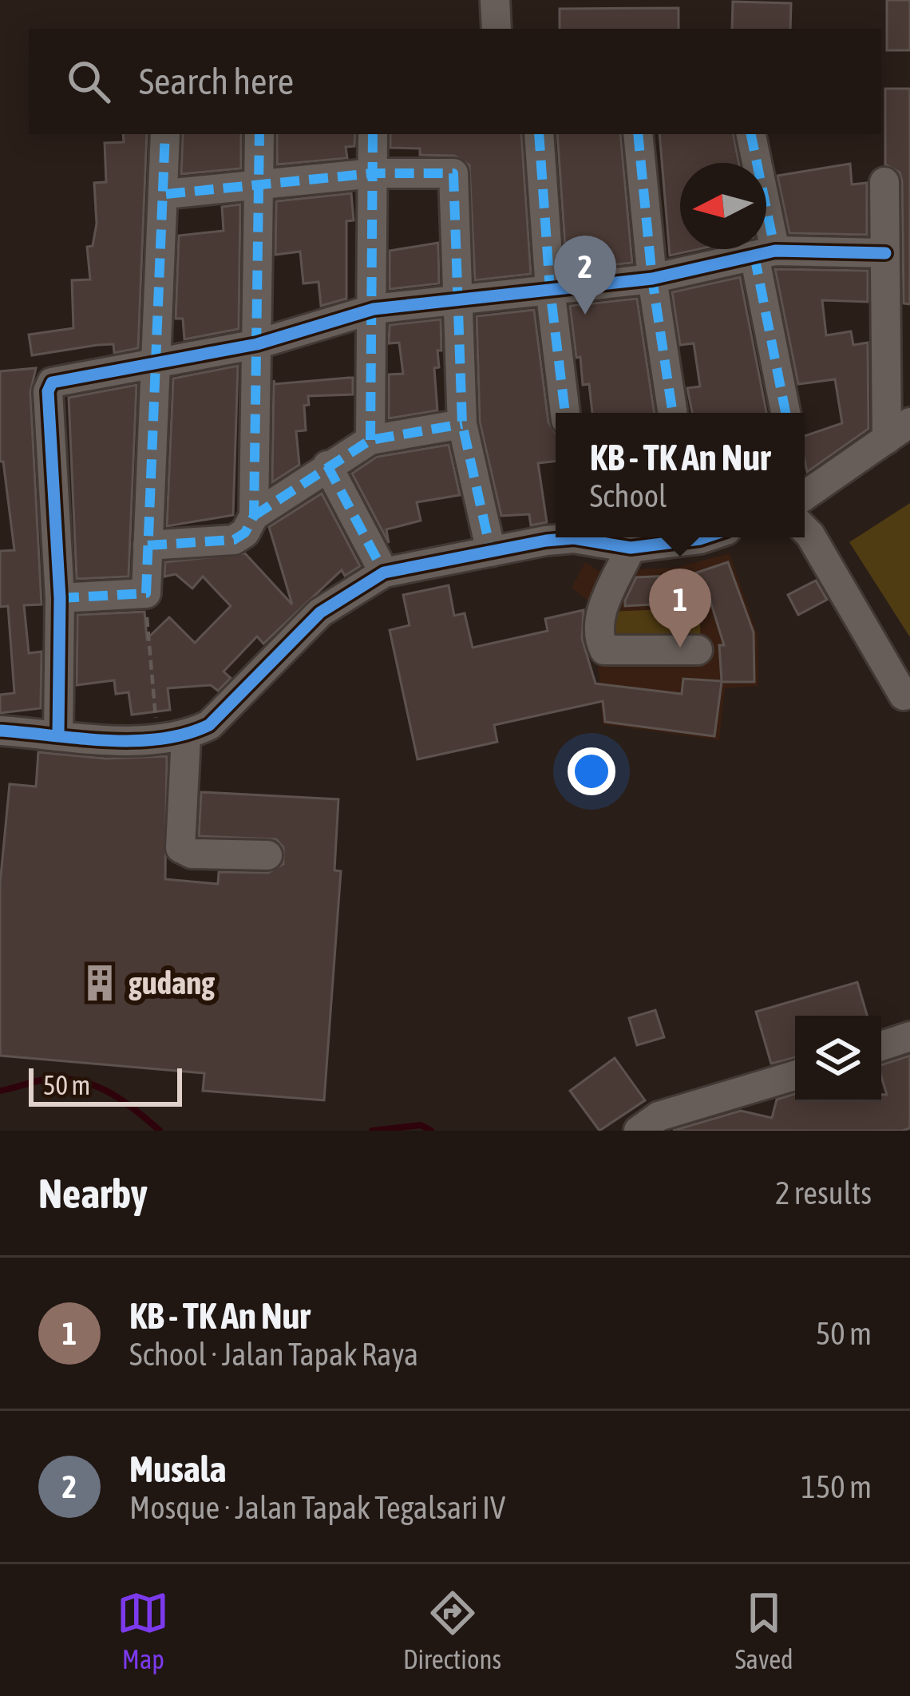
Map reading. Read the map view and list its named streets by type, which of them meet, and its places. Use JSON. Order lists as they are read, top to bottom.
{
  "places": {
    "building": ["gudang"]
  },
  "scale_bar": "50 m",
  "north": "left",
  "page": {
    "search": "Search here",
    "pins": ["2", "1"],
    "popup": ["KB - TK An Nur", "School"],
    "scale": "50 m",
    "heading": ["Nearby", "2 results"],
    "list": [
      {
        "mark": "1",
        "name": "KB - TK An Nur",
        "note": "School · Jalan Tapak Raya",
        "value": "50 m"
      },
      {
        "mark": "2",
        "name": "Musala",
        "note": "Mosque · Jalan Tapak Tegalsari IV",
        "value": "150 m"
      }
    ],
    "nav": ["Map", "Directions", "Saved"]
  }
}
